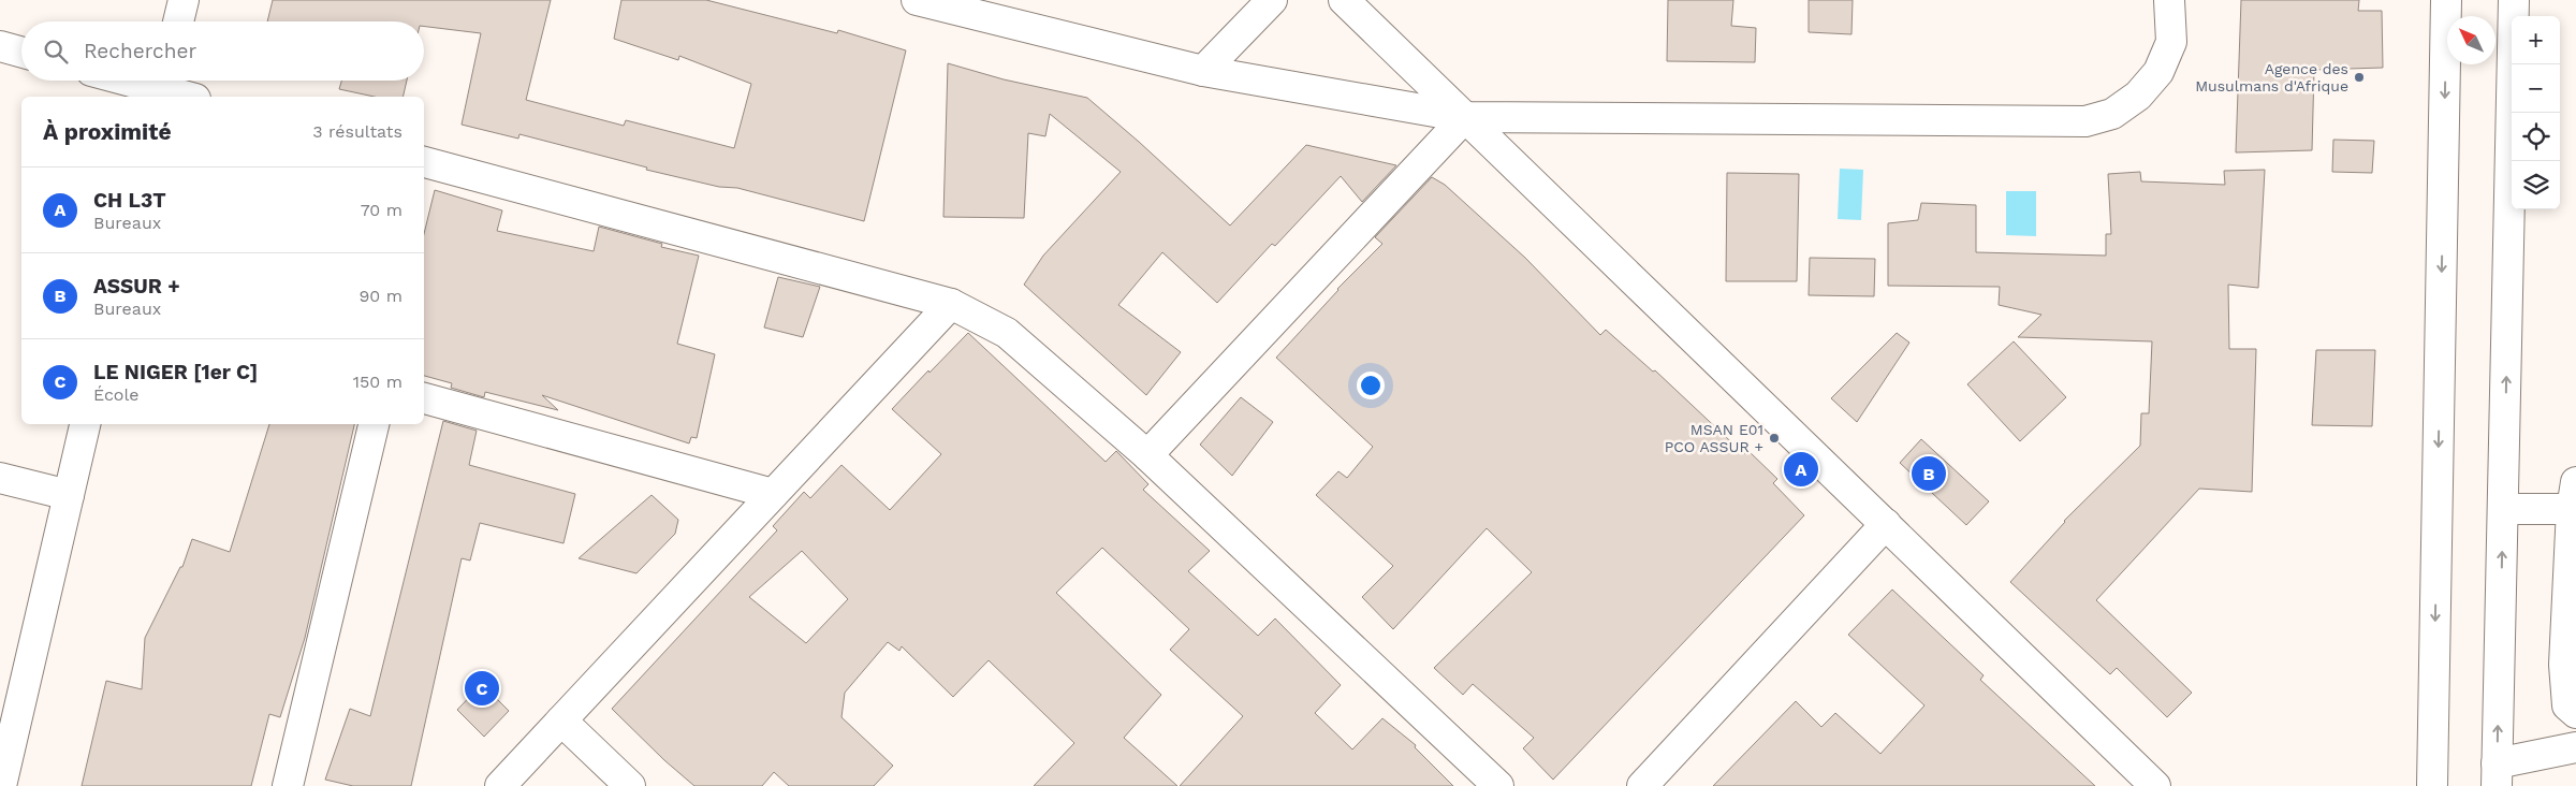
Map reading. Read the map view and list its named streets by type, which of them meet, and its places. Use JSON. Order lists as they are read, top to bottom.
{
  "places": ["Agence des Musulmans d'Afrique", "MSAN E01 PCO ASSUR +"],
  "north": "top left",
  "page": {
    "map_buttons": ["+", "−"],
    "search": "Rechercher",
    "heading": ["À proximité", "3 résultats"],
    "list": [
      {
        "mark": "A",
        "name": "CH L3T",
        "note": "Bureaux",
        "value": "70 m"
      },
      {
        "mark": "B",
        "name": "ASSUR +",
        "note": "Bureaux",
        "value": "90 m"
      },
      {
        "mark": "C",
        "name": "LE NIGER [1er C]",
        "note": "École",
        "value": "150 m"
      }
    ],
    "pins": ["A", "B", "C"]
  }
}
